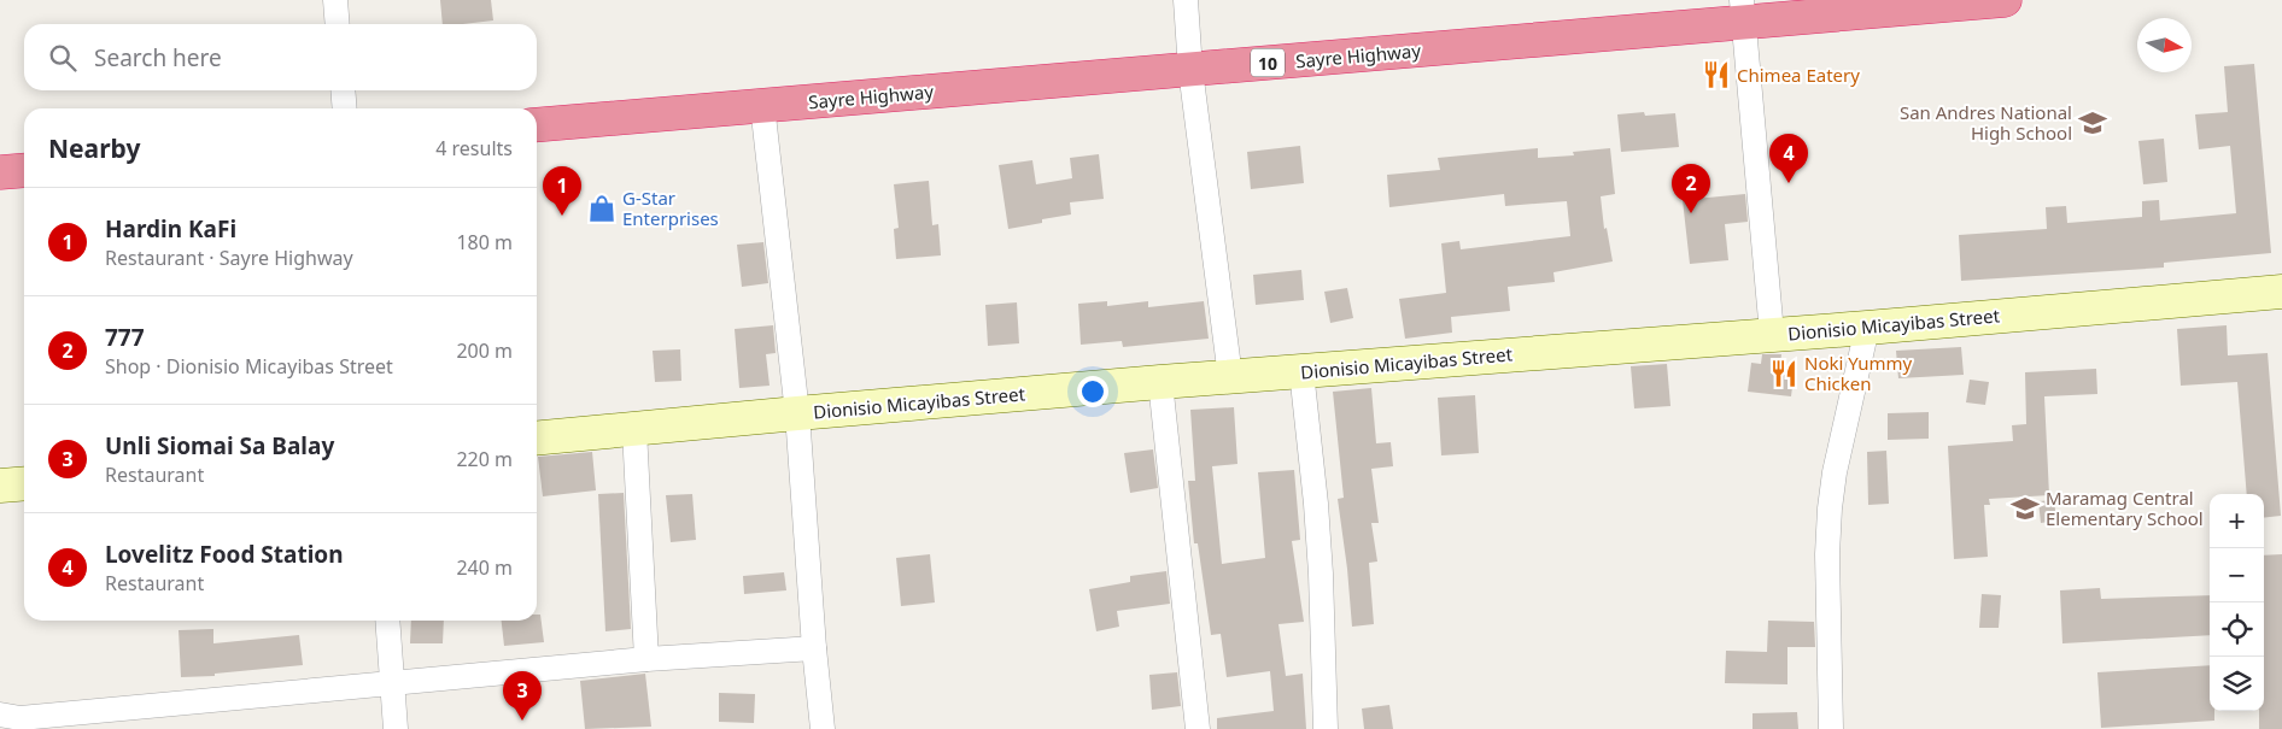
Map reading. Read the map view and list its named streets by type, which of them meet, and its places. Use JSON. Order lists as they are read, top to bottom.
{
  "streets": {
    "highway": ["Sayre Highway", "10"],
    "street": ["Dionisio Micayibas Street"]
  },
  "places": {
    "restaurant": ["Chimea Eatery", "Noki Yummy Chicken"],
    "school or university": ["San Andres National High School", "Maramag Central Elementary School"],
    "shop": ["G-Star Enterprises"]
  },
  "north": "right",
  "page": {
    "search": "Search here",
    "heading": ["Nearby", "4 results"],
    "pins": [
      "4",
      "2",
      "1",
      "3"
    ],
    "list": [
      {
        "mark": "1",
        "name": "Hardin KaFi",
        "note": "Restaurant · Sayre Highway",
        "value": "180 m"
      },
      {
        "mark": "2",
        "name": "777",
        "note": "Shop · Dionisio Micayibas Street",
        "value": "200 m"
      },
      {
        "mark": "3",
        "name": "Unli Siomai Sa Balay",
        "note": "Restaurant",
        "value": "220 m"
      },
      {
        "mark": "4",
        "name": "Lovelitz Food Station",
        "note": "Restaurant",
        "value": "240 m"
      }
    ],
    "map_buttons": ["+", "−"]
  }
}
